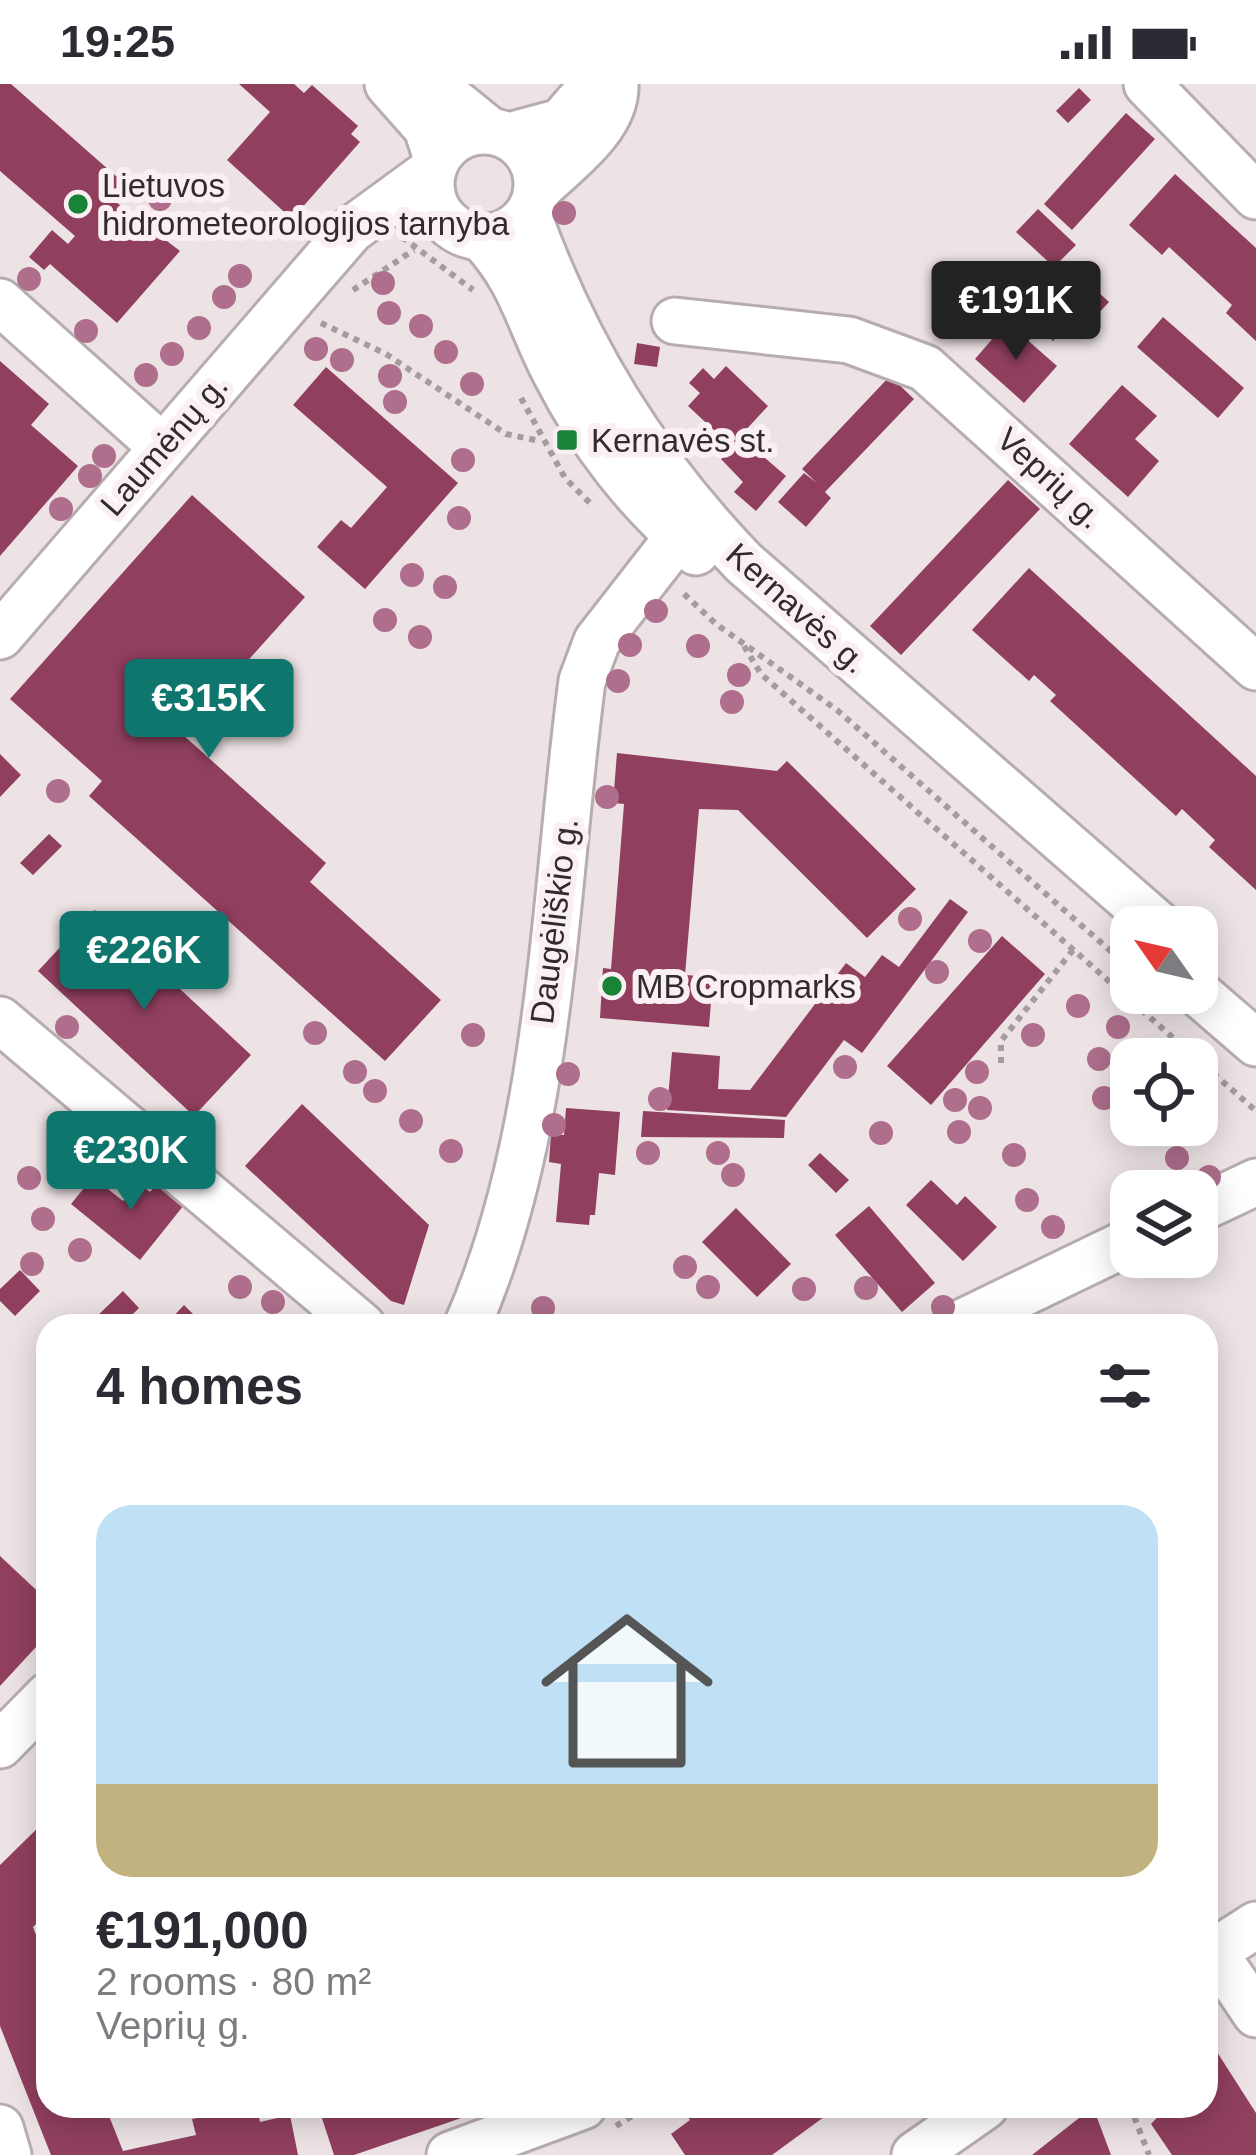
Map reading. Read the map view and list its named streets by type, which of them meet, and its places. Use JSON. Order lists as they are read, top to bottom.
{
  "streets": {
    "street": [
      "Laumėnų g.",
      "Veprių g.",
      "Kernavės g.",
      "Daugėliškio g."
    ]
  },
  "crossings": [
    ["Laumėnų g.", "Kernavės g."],
    ["Kernavės g.", "Daugėliškio g."]
  ],
  "places": {
    "other": ["Lietuvos hidrometeorologijos tarnyba", "MB Cropmarks"],
    "transit": ["Kernavės st."]
  },
  "north": "top left",
  "page": {
    "status": "19:25",
    "price": [
      "€191K",
      "€315K",
      "€226K",
      "€230K"
    ],
    "heading": "4 homes",
    "list": [
      {
        "name": "€191,000",
        "note": "2 rooms · 80 m² · Veprių g."
      }
    ]
  }
}
